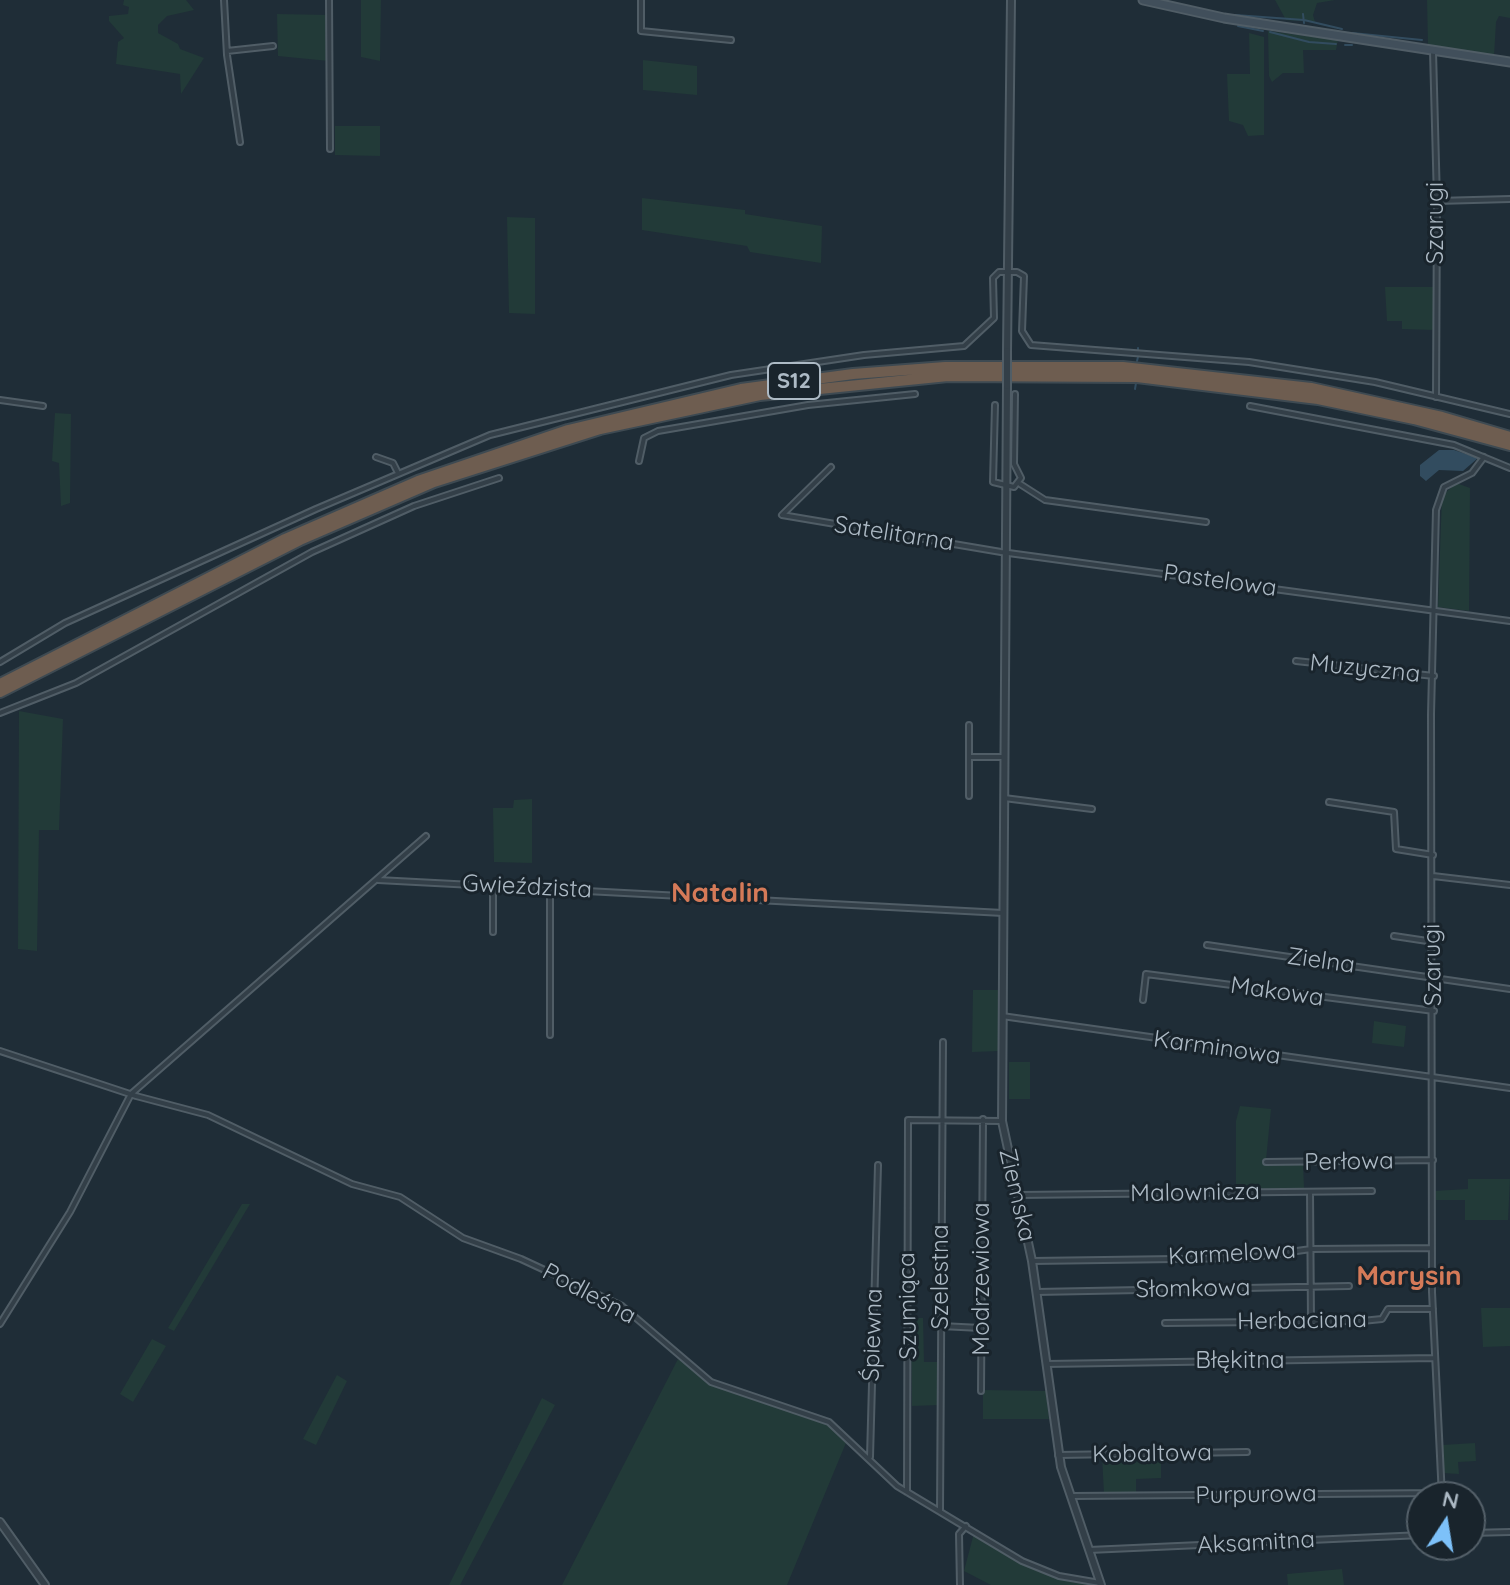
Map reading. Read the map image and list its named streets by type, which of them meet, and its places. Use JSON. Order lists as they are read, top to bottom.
{
  "streets": {
    "highway": ["S12"],
    "street": [
      "Szarugi",
      "Satelitarna",
      "Pastelowa",
      "Muzyczna",
      "Gwieździsta",
      "Zielna",
      "Makowa",
      "Karminowa",
      "Perłowa",
      "Malownicza",
      "Ziemska",
      "Karmelowa",
      "Szelestna",
      "Modrzewiowa",
      "Słomkowa",
      "Podleśna",
      "Szumiąca",
      "Herbaciana",
      "Śpiewna",
      "Błękitna",
      "Kobaltowa",
      "Purpurowa",
      "Aksamitna"
    ]
  },
  "crossings": [
    ["Szarugi", "Pastelowa"],
    ["Szarugi", "Muzyczna"],
    ["Szarugi", "Zielna"],
    ["Szarugi", "Makowa"],
    ["Szarugi", "Karminowa"],
    ["Szarugi", "Perłowa"],
    ["Szarugi", "Karmelowa"],
    ["Szarugi", "Herbaciana"],
    ["Szarugi", "Błękitna"],
    ["Satelitarna", "Pastelowa"],
    ["Satelitarna", "Ziemska"],
    ["Pastelowa", "Ziemska"],
    ["Gwieździsta", "Ziemska"],
    ["Karminowa", "Ziemska"],
    ["Malownicza", "Ziemska"],
    ["Ziemska", "Karmelowa"],
    ["Ziemska", "Słomkowa"],
    ["Ziemska", "Podleśna"],
    ["Ziemska", "Błękitna"],
    ["Ziemska", "Kobaltowa"],
    ["Ziemska", "Purpurowa"],
    ["Ziemska", "Aksamitna"],
    ["Szelestna", "Podleśna"],
    ["Szelestna", "Szumiąca"],
    ["Podleśna", "Szumiąca"],
    ["Podleśna", "Śpiewna"]
  ],
  "districts": ["Natalin", "Marysin"],
  "north": "top"
}
